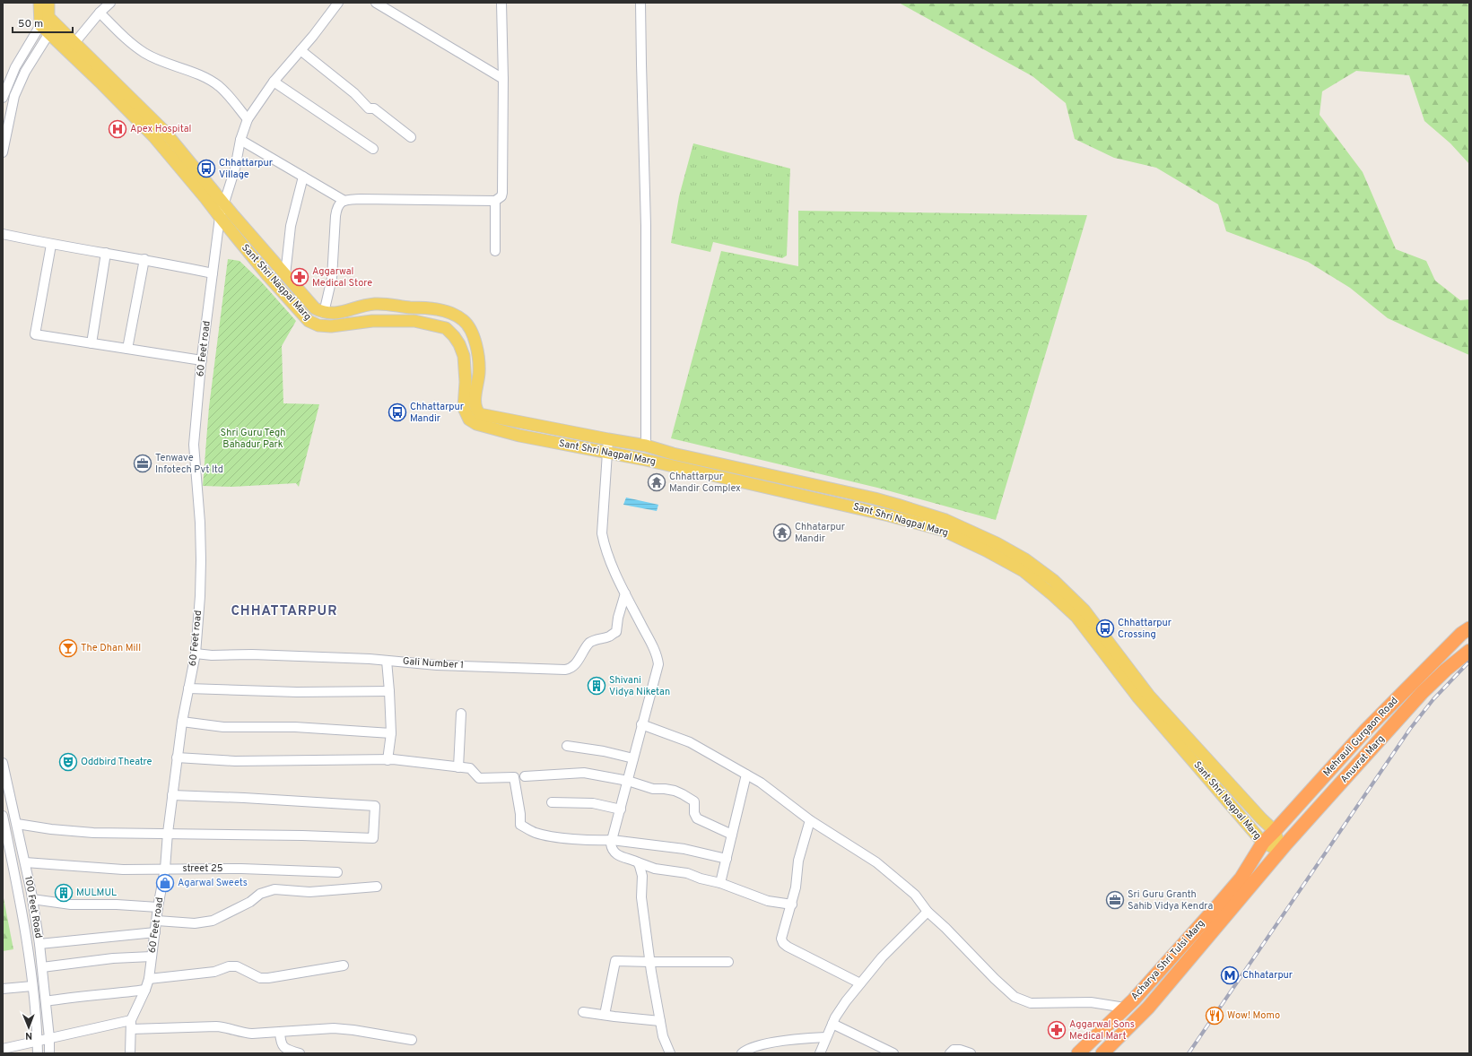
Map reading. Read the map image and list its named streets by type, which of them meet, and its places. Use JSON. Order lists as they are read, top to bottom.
{
  "streets": {
    "highway": ["Mehrauli Gurgaon Road", "Anuvrat Marg", "Acharya Shri Tulsi Marg"],
    "main road": ["Sant Shri Nagpal Marg"],
    "street": [
      "60 Feet road",
      "Gali Number 1",
      "street 25",
      "100 Feet Road"
    ]
  },
  "crossings": [
    ["Sant Shri Nagpal Marg", "60 Feet road"],
    ["Sant Shri Nagpal Marg", "Mehrauli Gurgaon Road"],
    ["Sant Shri Nagpal Marg", "Anuvrat Marg"],
    ["Sant Shri Nagpal Marg", "Acharya Shri Tulsi Marg"],
    ["60 Feet road", "Gali Number 1"],
    ["60 Feet road", "street 25"],
    ["Mehrauli Gurgaon Road", "Acharya Shri Tulsi Marg"],
    ["Anuvrat Marg", "Acharya Shri Tulsi Marg"],
    ["street 25", "100 Feet Road"]
  ],
  "districts": ["CHHATTARPUR"],
  "parks": ["Shri Guru Tegh Bahadur Park"],
  "places": {
    "hospital": ["Apex Hospital"],
    "bus stop": ["Chhattarpur Village", "Chhattarpur Mandir", "Chhattarpur Crossing"],
    "pharmacy": ["Aggarwal Medical Store", "Aggarwal Sons Medical Mart"],
    "office": ["Tenwave Infotech Pvt ltd", "Sri Guru Granth Sahib Vidya Kendra"],
    "temple": ["Chhattarpur Mandir Complex", "Chhatarpur Mandir"],
    "bar": ["The Dhan Mill"],
    "building": ["Shivani Vidya Niketan", "MULMUL"],
    "theatre": ["Oddbird Theatre"],
    "shop": ["Agarwal Sweets"],
    "metro station": ["Chhatarpur"],
    "restaurant": ["Wow! Momo"]
  },
  "scale_bar": "50 m",
  "north": "bottom"
}
